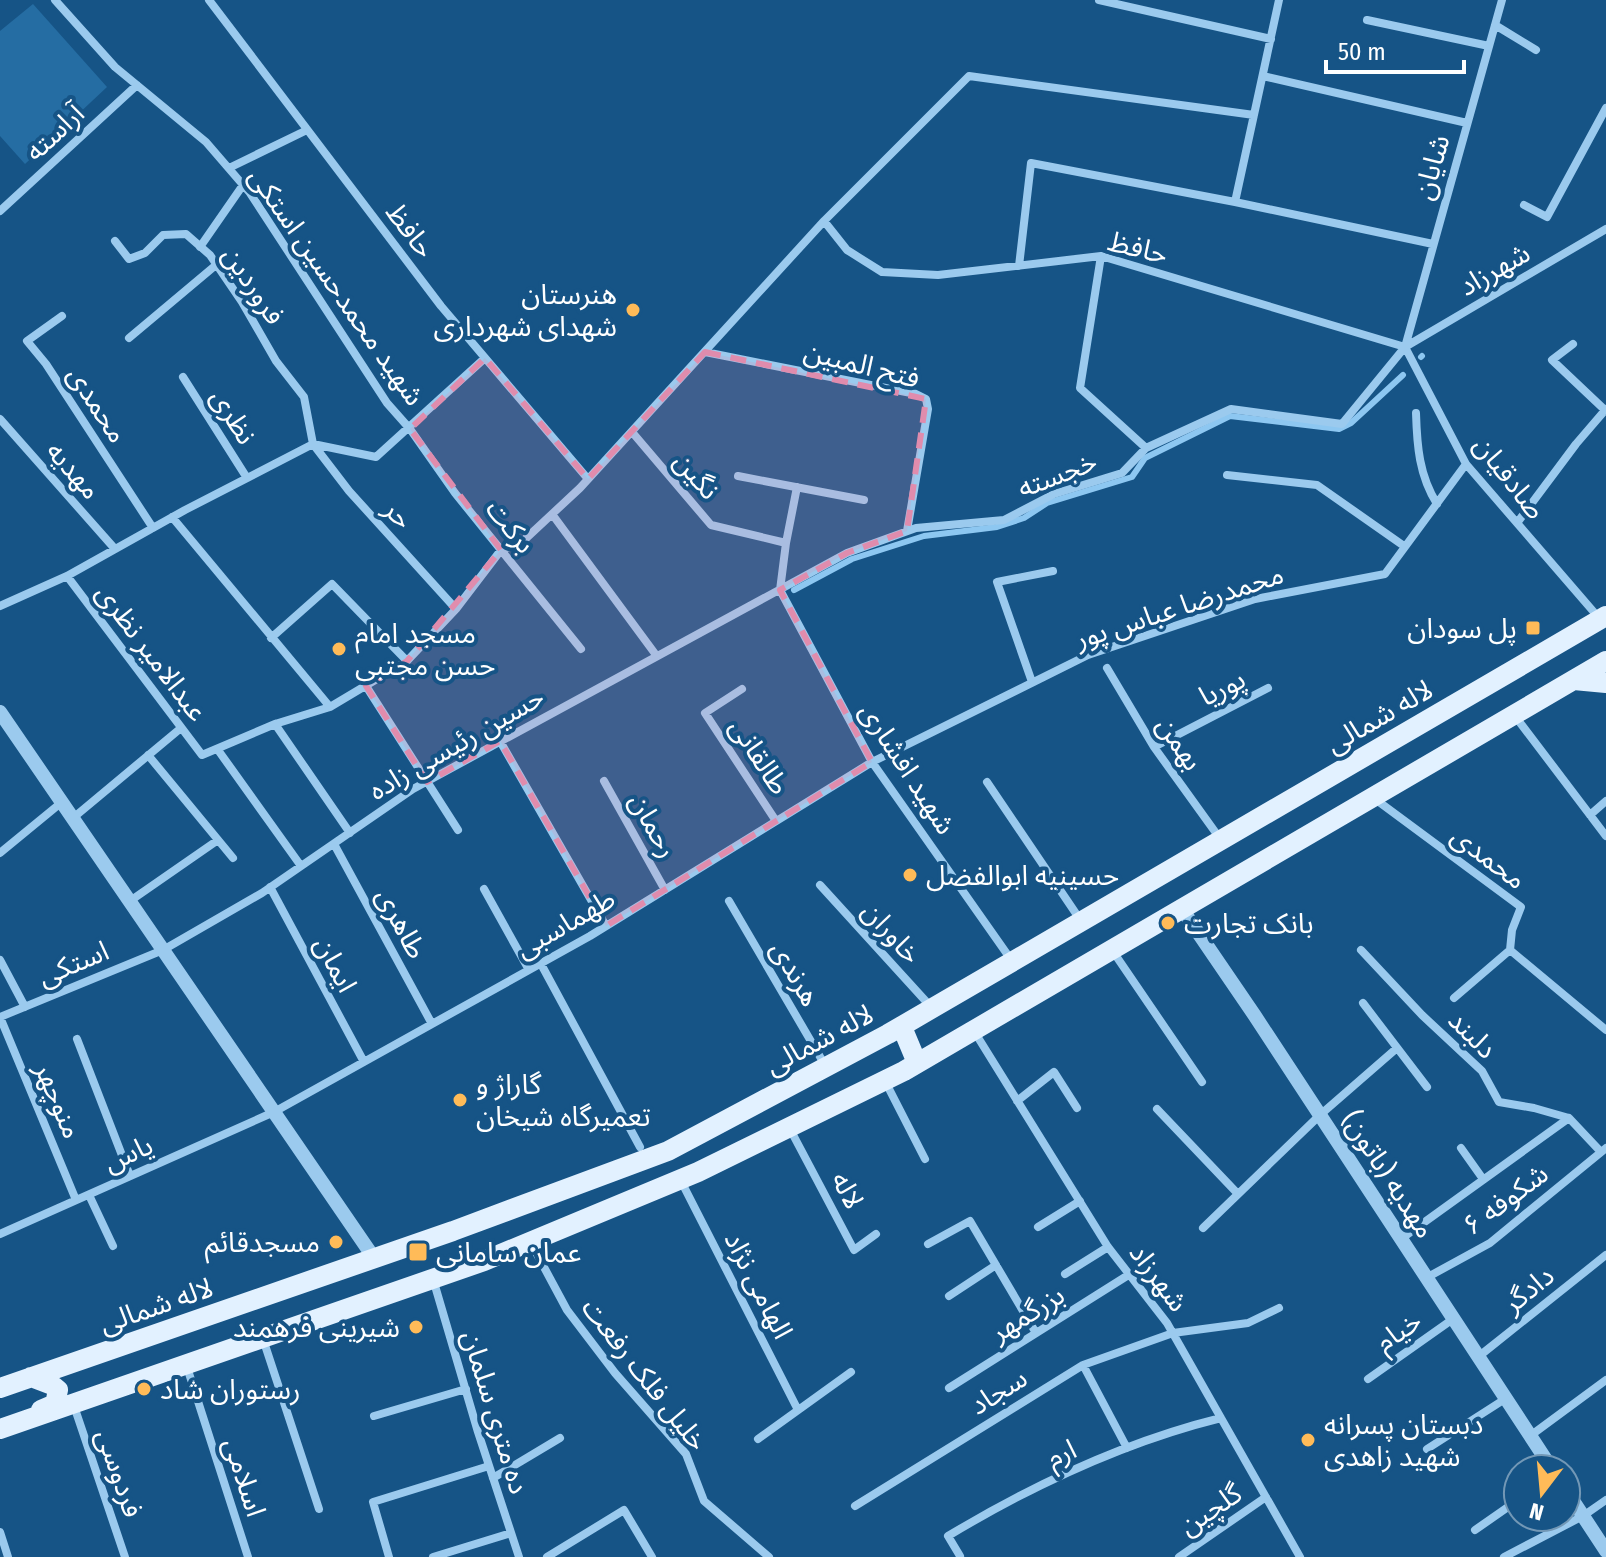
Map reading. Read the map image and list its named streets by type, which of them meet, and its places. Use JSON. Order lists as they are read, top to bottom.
{
  "streets": {
    "main road": ["لاله شمالی"],
    "street": [
      "آراسته",
      "شایان",
      "حافظ",
      "شهرزاد",
      "فروردین",
      "شهید محمدحسین استکی",
      "فتح المبین",
      "محمدی",
      "نظری",
      "مهدیه",
      "خجسته",
      "نگین",
      "صادقیان",
      "حر",
      "برکت",
      "محمدرضا عباس پور",
      "عبدالامیر نظری",
      "پوریا",
      "حسین رئیسی زاده",
      "بهمن",
      "طالقانی",
      "شهید افشاری",
      "رحمان",
      "طاهری",
      "طهماسبی",
      "خاوران",
      "استکی",
      "ایمان",
      "هرندی",
      "دلبند",
      "منوچهر",
      "یاس",
      "مهدیه (باتون)",
      "لاله",
      "شکوفه ۶",
      "الهامی نژاد",
      "دادگر",
      "بزرگمهر",
      "خیام",
      "خلیل فلک رفعت",
      "سجاد",
      "ده متری سلمان",
      "ارم",
      "فردوسی",
      "اسلامی",
      "گلچین"
    ]
  },
  "crossings": [
    ["آراسته", "شهید محمدحسین استکی"],
    ["شایان", "حافظ"],
    ["شایان", "شهرزاد"],
    ["شایان", "خجسته"],
    ["شایان", "صادقیان"],
    ["حافظ", "شهرزاد"],
    ["حافظ", "خجسته"],
    ["حافظ", "صادقیان"],
    ["شهرزاد", "خجسته"],
    ["شهرزاد", "صادقیان"],
    ["شهرزاد", "بزرگمهر"],
    ["شهرزاد", "سجاد"],
    ["شهرزاد", "ارم"],
    ["شهرزاد", "گلچین"],
    ["فروردین", "حر"],
    ["شهید محمدحسین استکی", "برکت"],
    ["فتح المبین", "خجسته"],
    ["خجسته", "صادقیان"],
    ["خجسته", "حسین رئیسی زاده"],
    ["خجسته", "شهید افشاری"],
    ["صادقیان", "محمدرضا عباس پور"],
    ["صادقیان", "لاله شمالی"],
    ["محمدرضا عباس پور", "شهید افشاری"],
    ["محمدرضا عباس پور", "طهماسبی"],
    ["پوریا", "بهمن"],
    ["لاله شمالی", "بهمن"],
    ["لاله شمالی", "شهید افشاری"],
    ["لاله شمالی", "خاوران"],
    ["لاله شمالی", "هرندی"],
    ["حسین رئیسی زاده", "شهید افشاری"],
    ["حسین رئیسی زاده", "طاهری"],
    ["حسین رئیسی زاده", "استکی"],
    ["حسین رئیسی زاده", "ایمان"],
    ["طالقانی", "طهماسبی"],
    ["شهید افشاری", "طهماسبی"],
    ["رحمان", "طهماسبی"],
    ["طاهری", "طهماسبی"],
    ["طهماسبی", "ایمان"],
    ["طهماسبی", "یاس"],
    ["استکی", "منوچهر"],
    ["منوچهر", "یاس"],
    ["مهدیه (باتون)", "شکوفه ۶"],
    ["مهدیه (باتون)", "دادگر"],
    ["مهدیه (باتون)", "خیام"]
  ],
  "places": {
    "other": [
      "هنرستان شهدای شهرداری",
      "مسجد امام حسن مجتبی",
      "حسینیه ابوالفضل",
      "بانک تجارت",
      "گاراژ و تعمیرگاه شیخان",
      "مسجدقائم",
      "شیرینی فرهمند",
      "رستوران شاد",
      "دبستان پسرانه شهید زاهدی"
    ],
    "transit": ["پل سودان", "عمان سامانی"]
  },
  "scale_bar": "50 m",
  "north": "bottom"
}
